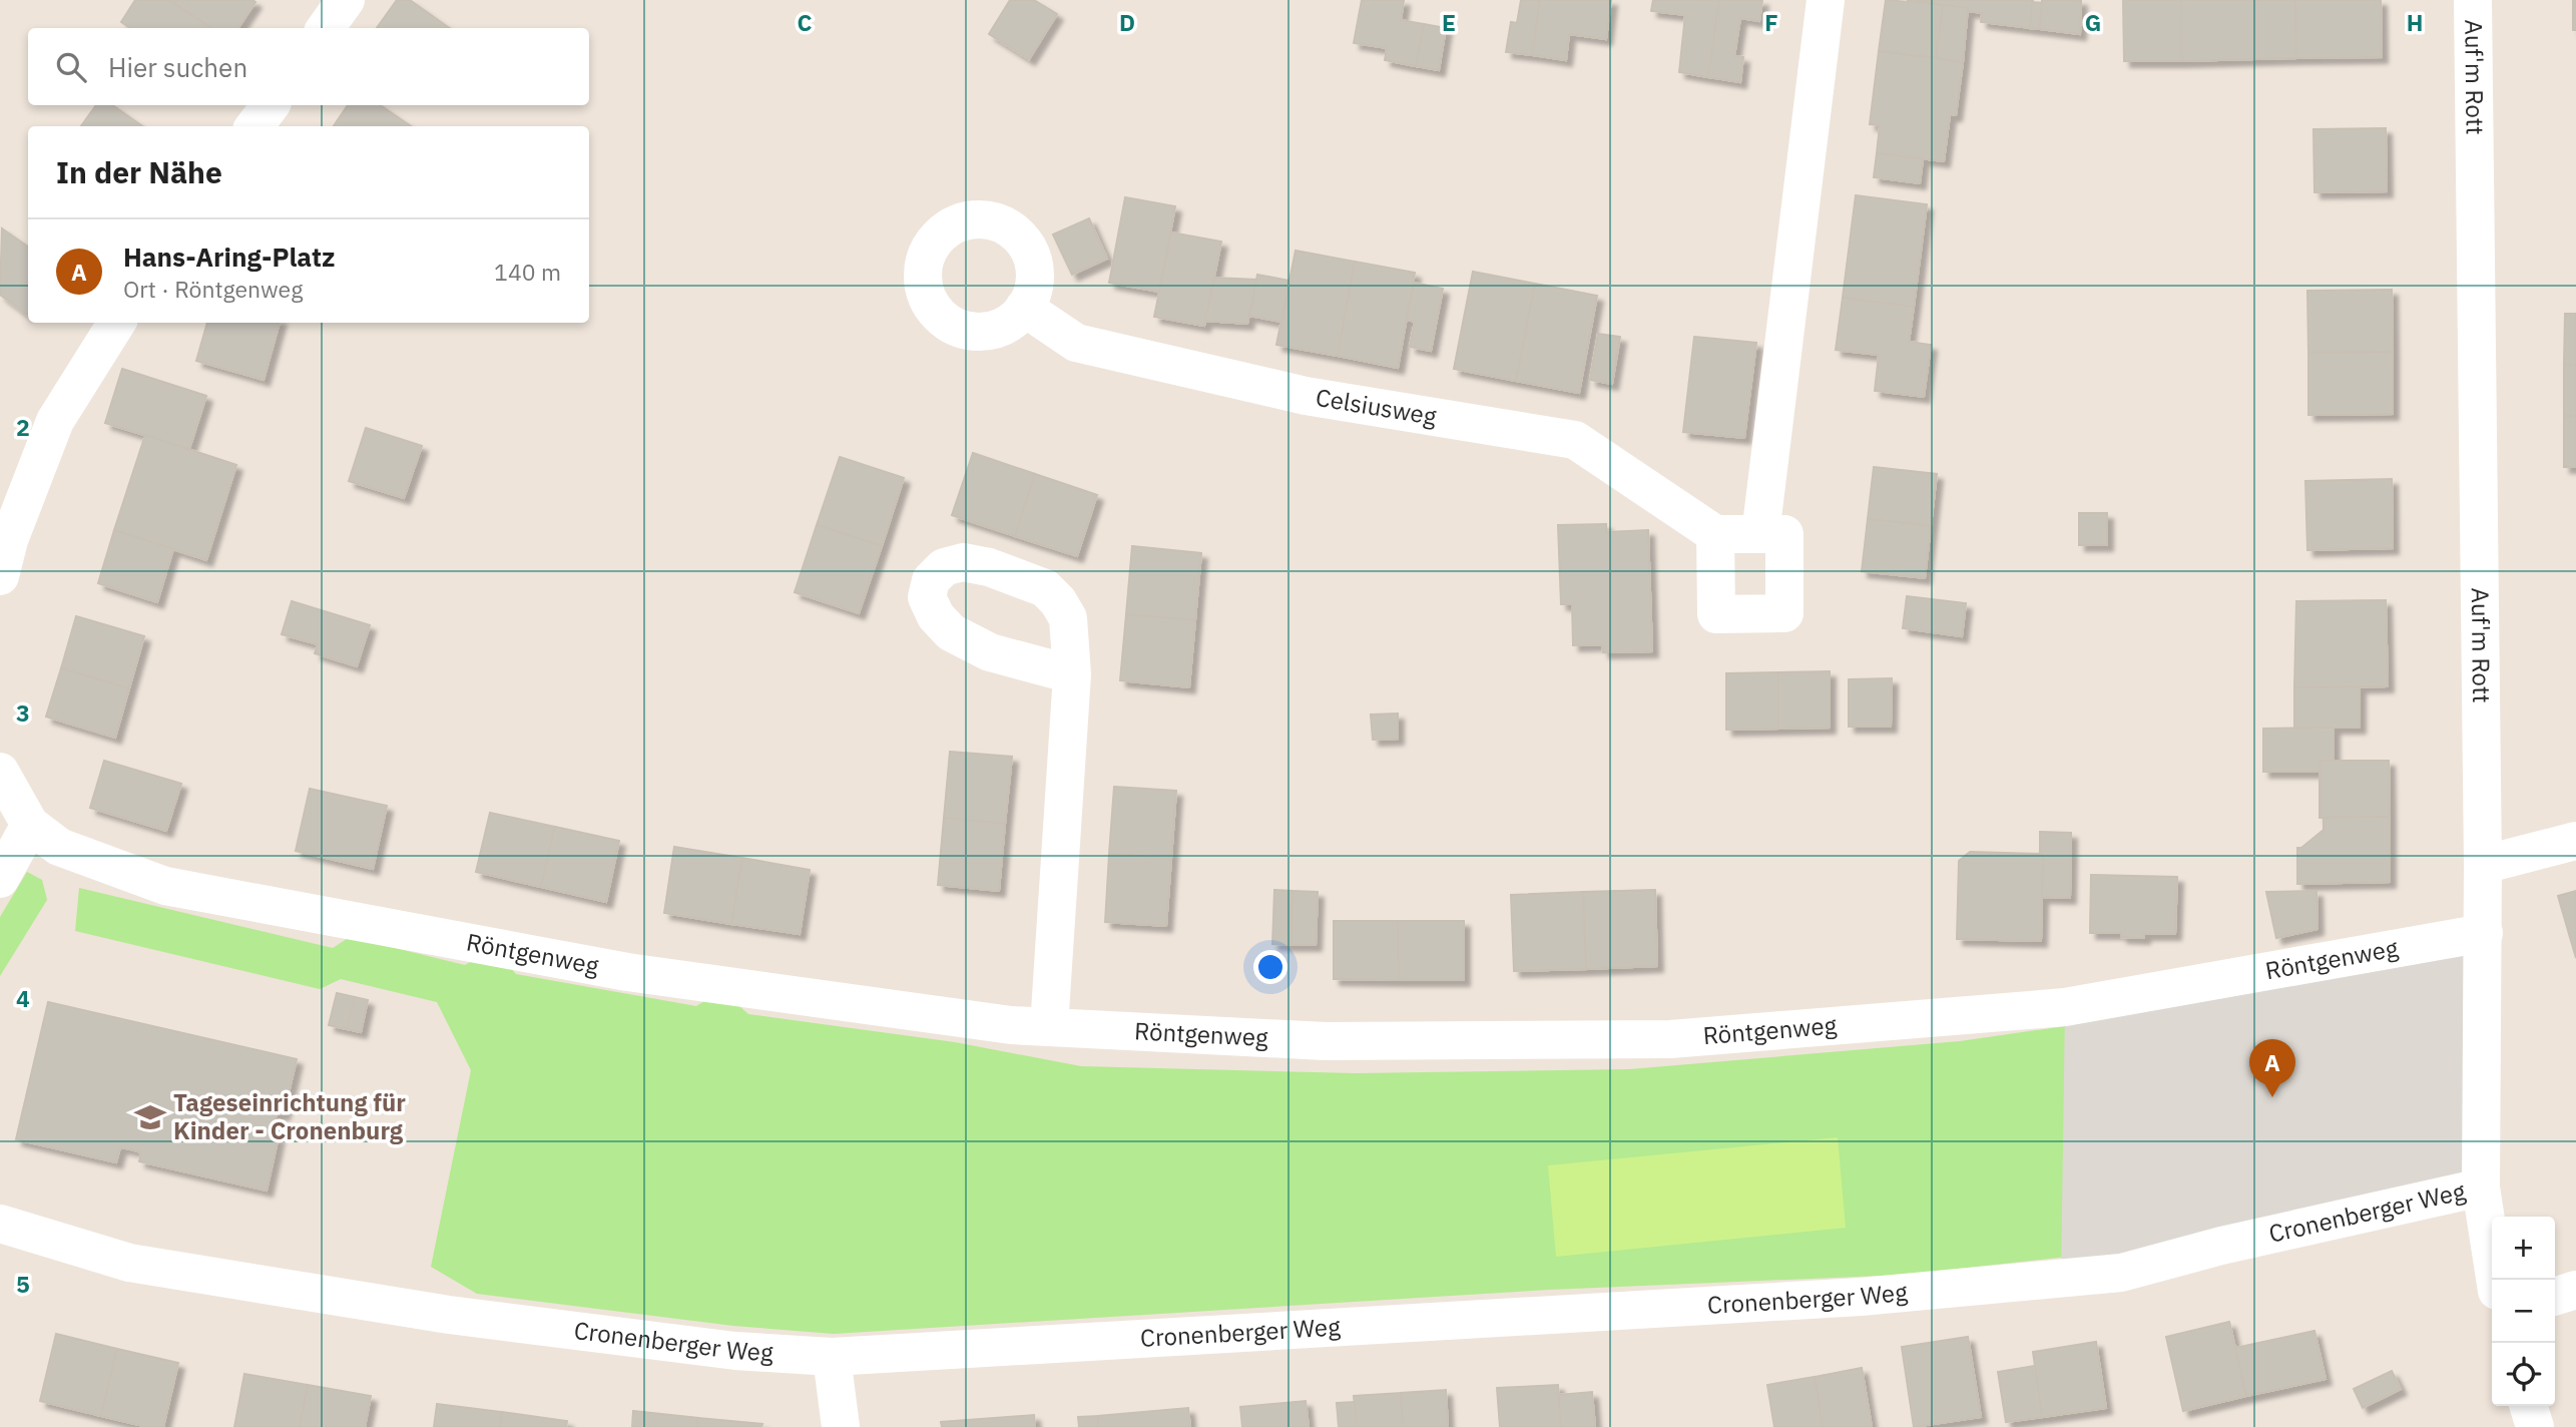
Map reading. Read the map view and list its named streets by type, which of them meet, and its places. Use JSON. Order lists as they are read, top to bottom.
{
  "streets": {
    "street": [
      "Auf'm Rott",
      "Celsiusweg",
      "Röntgenweg",
      "Cronenberger Weg"
    ]
  },
  "crossings": [
    ["Auf'm Rott", "Röntgenweg"],
    ["Auf'm Rott", "Cronenberger Weg"]
  ],
  "places": {
    "school or university": ["Tageseinrichtung für Kinder - Cronenburg"]
  },
  "page": {
    "search": "Hier suchen",
    "heading": "In der Nähe",
    "list": [
      {
        "mark": "A",
        "name": "Hans-Aring-Platz",
        "note": "Ort · Röntgenweg",
        "value": "140 m"
      }
    ],
    "pins": "A",
    "map_buttons": ["+", "−"]
  },
  "grid": {
    "columns": [
      "C",
      "D",
      "E",
      "F",
      "G",
      "H"
    ],
    "rows": [
      "2",
      "3",
      "4",
      "5"
    ]
  }
}
